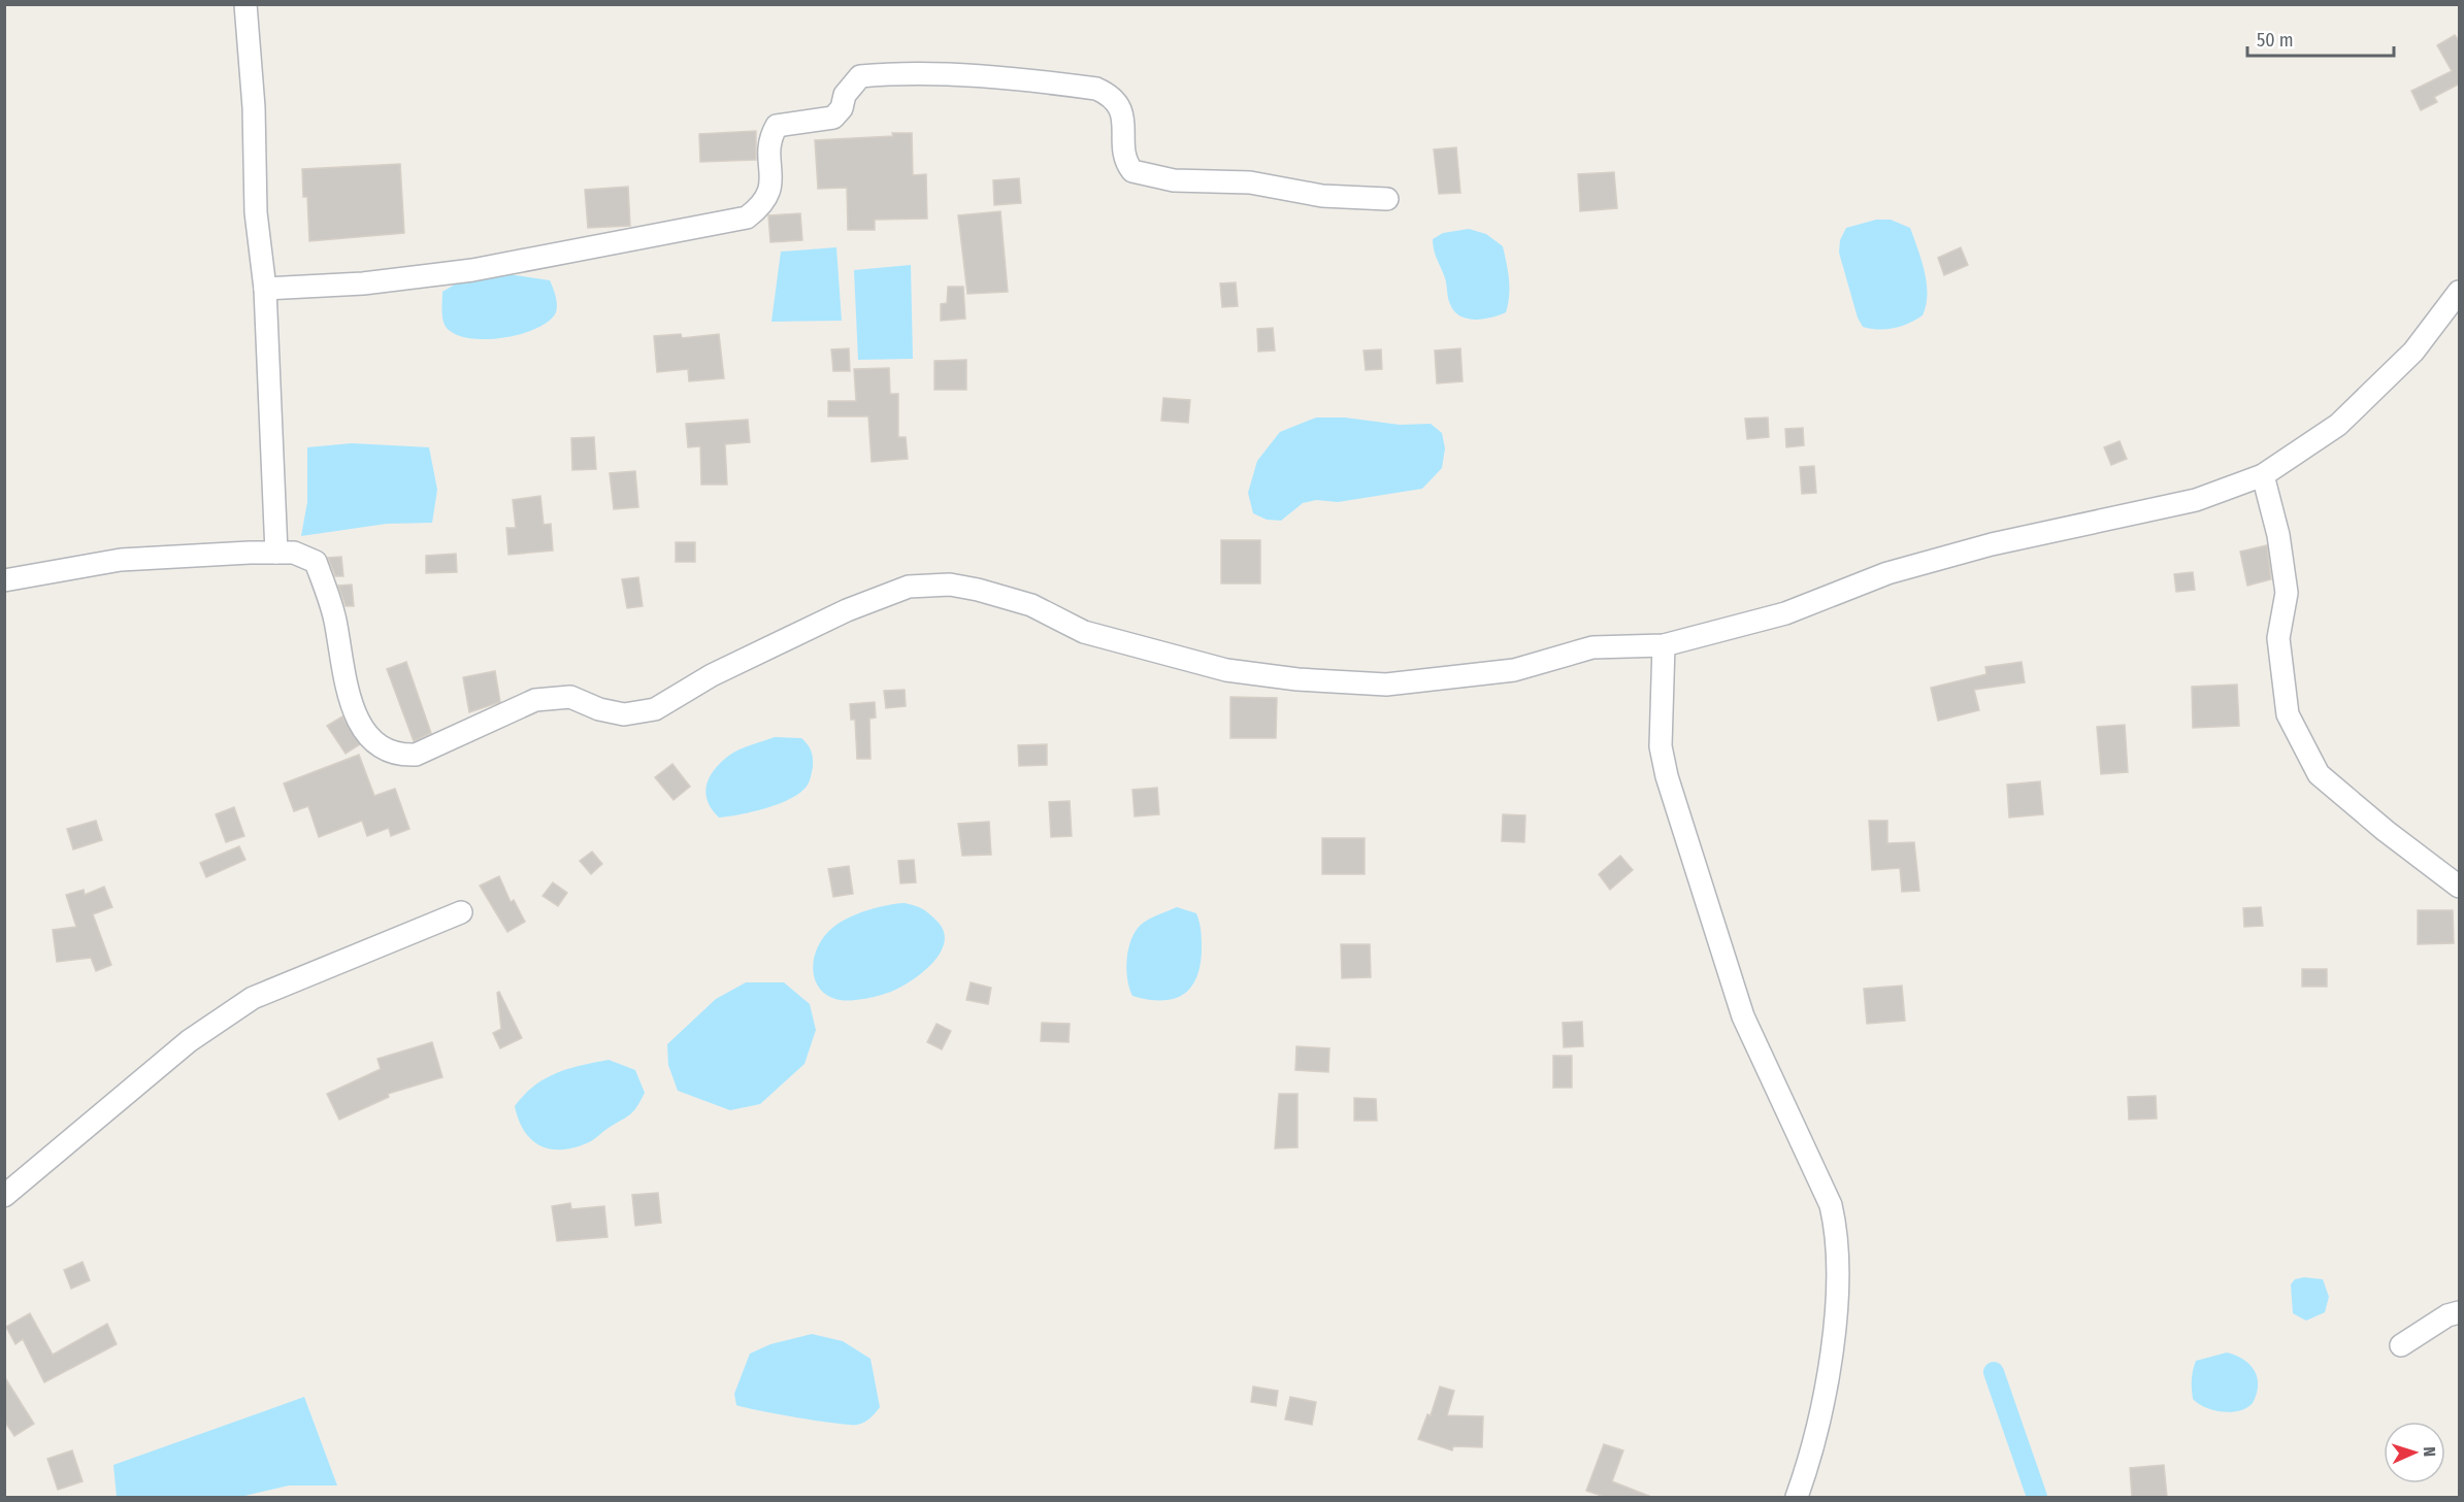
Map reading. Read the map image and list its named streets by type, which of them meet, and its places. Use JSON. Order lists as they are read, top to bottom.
{
  "scale_bar": "50 m",
  "north": "right"
}
